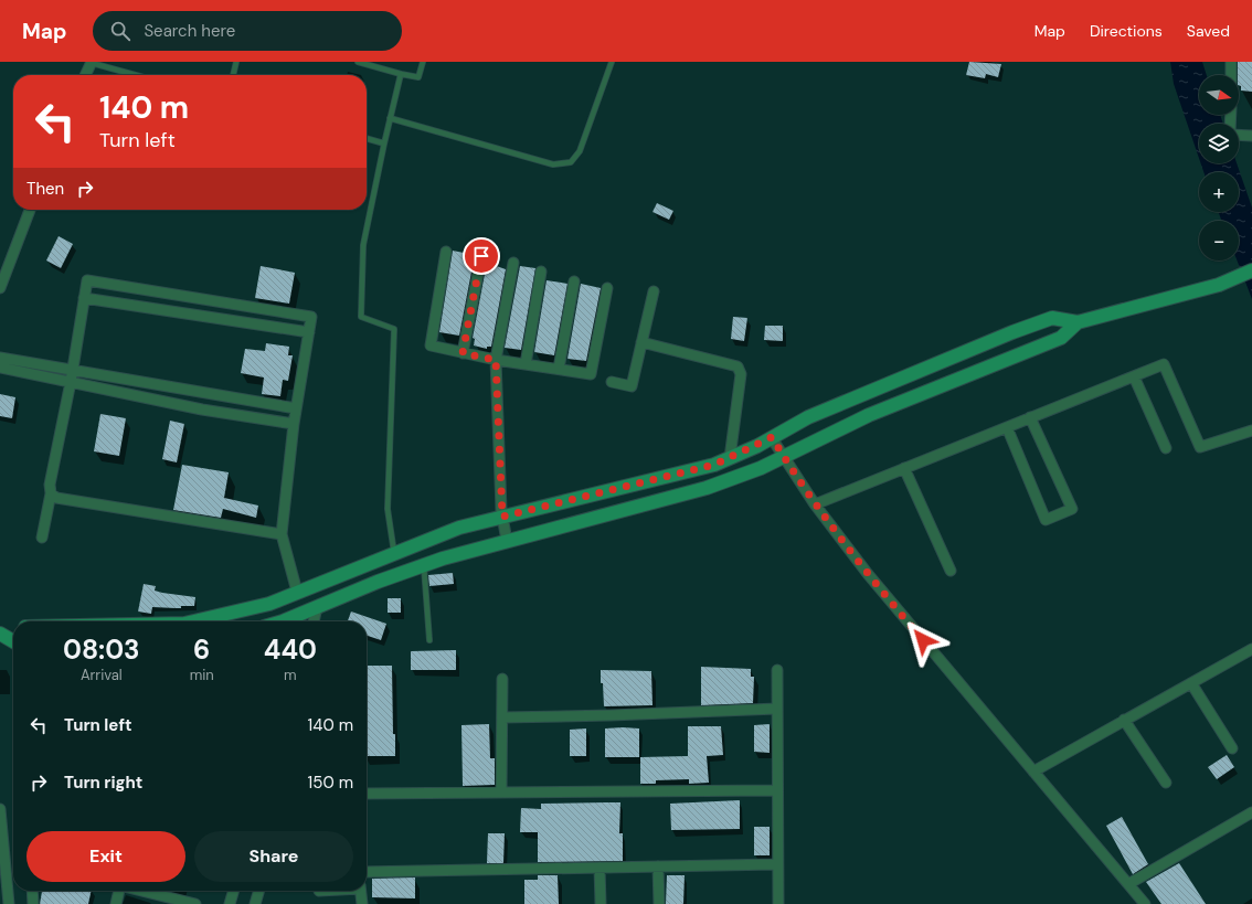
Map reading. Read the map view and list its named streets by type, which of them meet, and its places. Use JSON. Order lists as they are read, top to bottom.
{
  "north": "right",
  "page": {
    "header": "Map",
    "search": "Search here",
    "nav": ["Map", "Directions", "Saved"],
    "map_buttons": ["+", "−"],
    "turn": ["140 m", "Turn left"],
    "then": "Then",
    "eta": [
      "08:03",
      "Arrival",
      "6",
      "min",
      "440",
      "m"
    ],
    "list": [
      {
        "name": "Turn left",
        "value": "140 m"
      },
      {
        "name": "Turn right",
        "value": "150 m"
      }
    ],
    "buttons": ["Exit", "Share"]
  }
}
